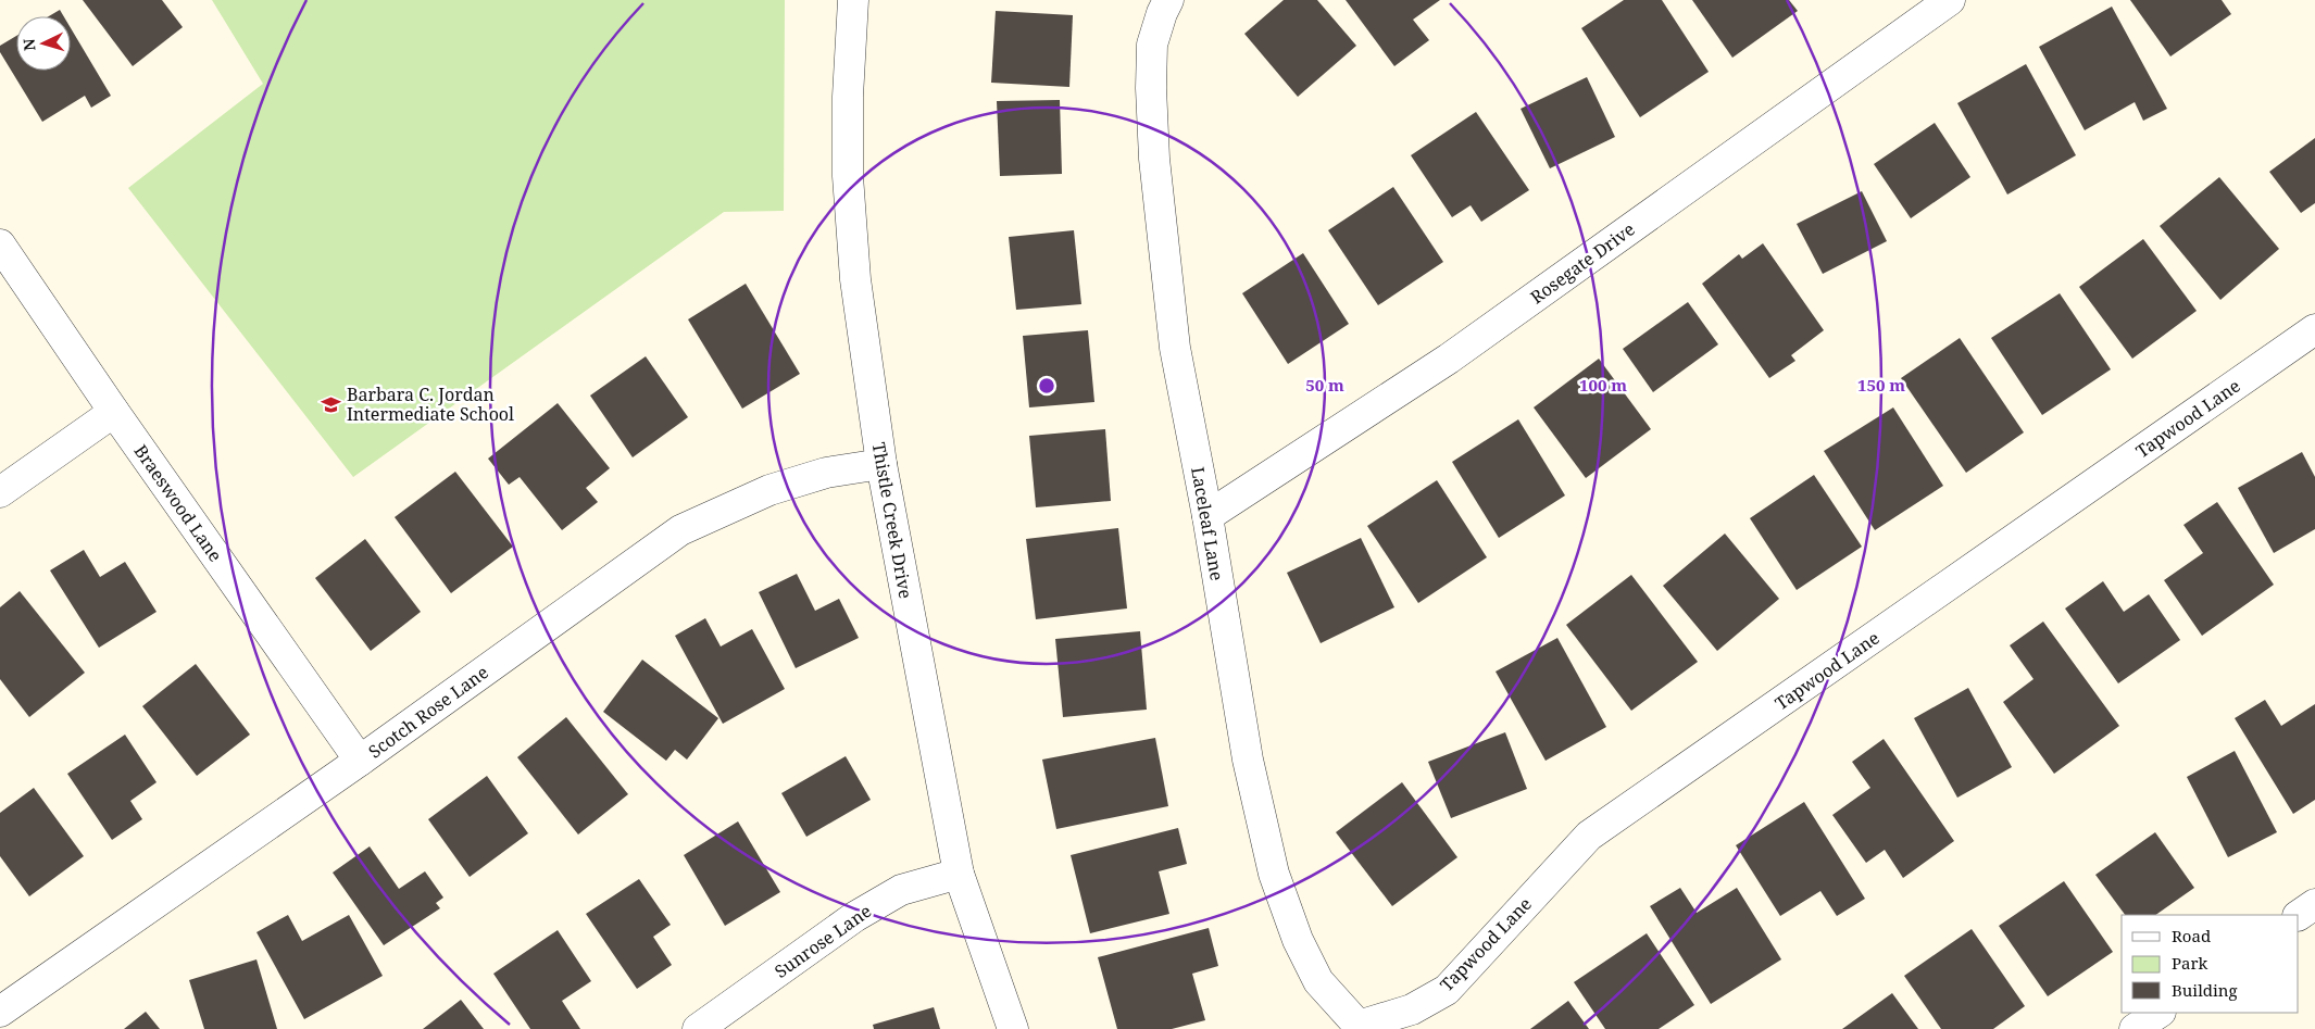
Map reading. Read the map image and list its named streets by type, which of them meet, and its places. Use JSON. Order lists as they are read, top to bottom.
{
  "streets": {
    "street": [
      "Rosegate Drive",
      "Tapwood Lane",
      "Braeswood Lane",
      "Thistle Creek Drive",
      "Laceleaf Lane",
      "Scotch Rose Lane",
      "Sunrose Lane"
    ]
  },
  "crossings": [
    ["Rosegate Drive", "Laceleaf Lane"],
    ["Tapwood Lane", "Laceleaf Lane"],
    ["Braeswood Lane", "Scotch Rose Lane"],
    ["Thistle Creek Drive", "Scotch Rose Lane"],
    ["Thistle Creek Drive", "Sunrose Lane"]
  ],
  "places": {
    "school or university": ["Barbara C. Jordan Intermediate School"]
  },
  "legend": ["Road", "Park", "Building"],
  "north": "left",
  "rings": ["50 m", "100 m", "150 m"]
}
